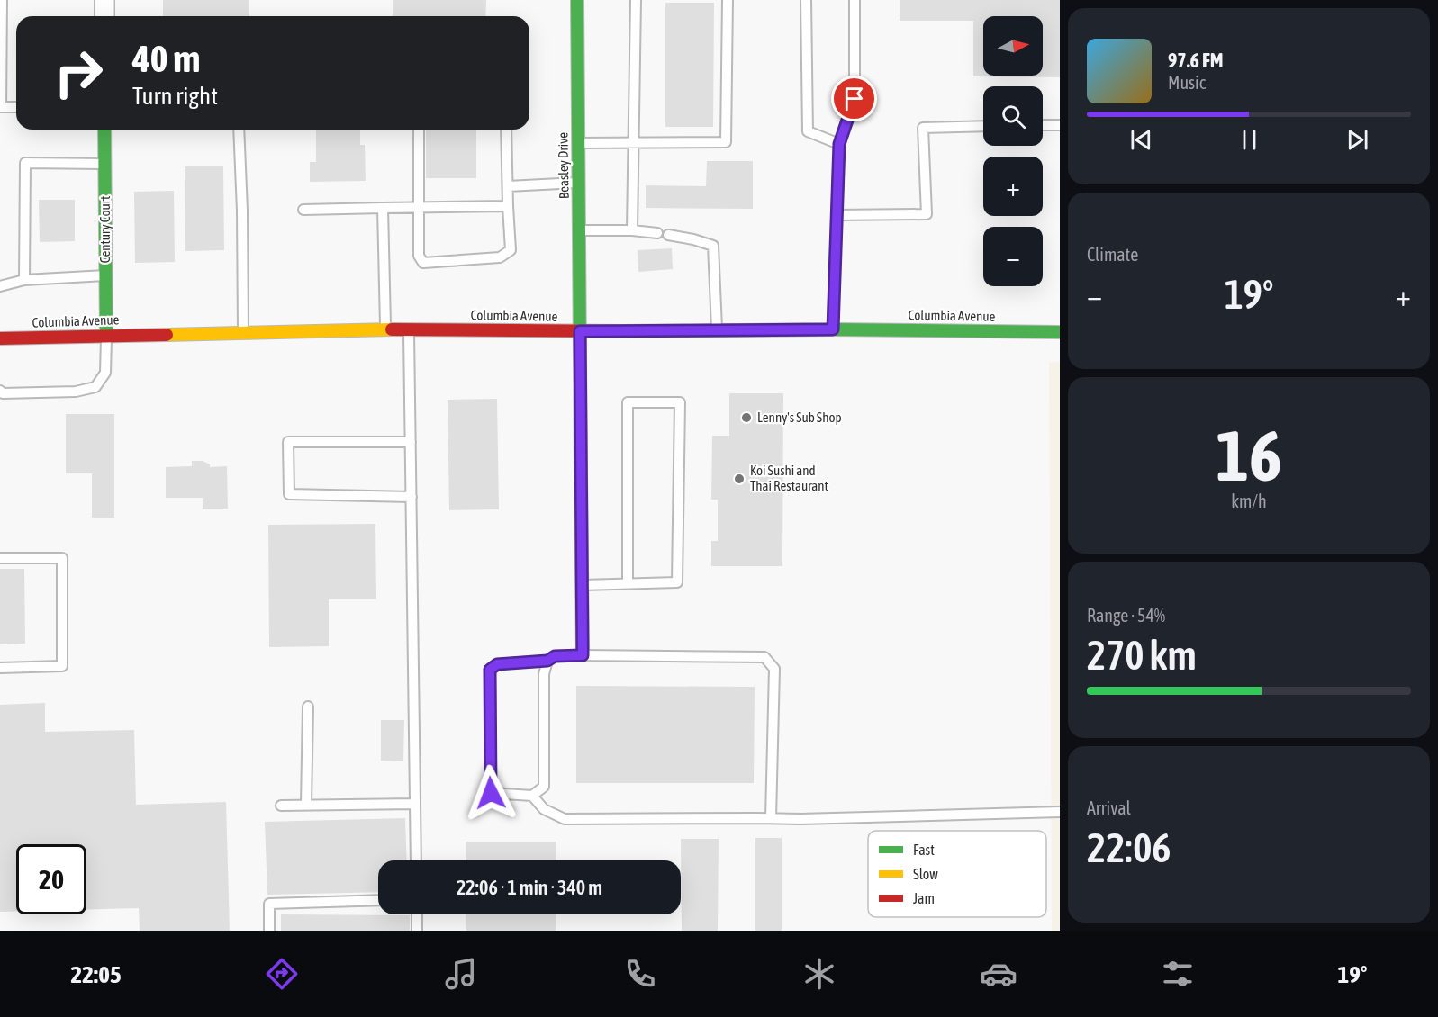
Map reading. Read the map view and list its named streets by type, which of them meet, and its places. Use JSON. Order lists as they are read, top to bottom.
{
  "streets": {
    "main road": ["Beasley Drive", "Century Court", "Columbia Avenue"]
  },
  "crossings": [
    ["Beasley Drive", "Columbia Avenue"],
    ["Century Court", "Columbia Avenue"]
  ],
  "places": ["Lenny's Sub Shop", "Koi Sushi and Thai Restaurant"],
  "legend": ["Fast", "Slow", "Jam"],
  "north": "right",
  "page": {
    "map_buttons": ["+", "−"],
    "turn": ["40 m", "Turn right"],
    "song": ["97.6 FM", "Music"],
    "tile": [
      "Climate",
      ["16", "km/h"],
      ["Range · 54%", "270 km"],
      ["Arrival", "22:06"]
    ],
    "heat": ["−", "19°", "+"],
    "limit": "20",
    "trip": "22:06 · 1 min · 340 m",
    "tabs": ["22:05", "19°"]
  }
}
